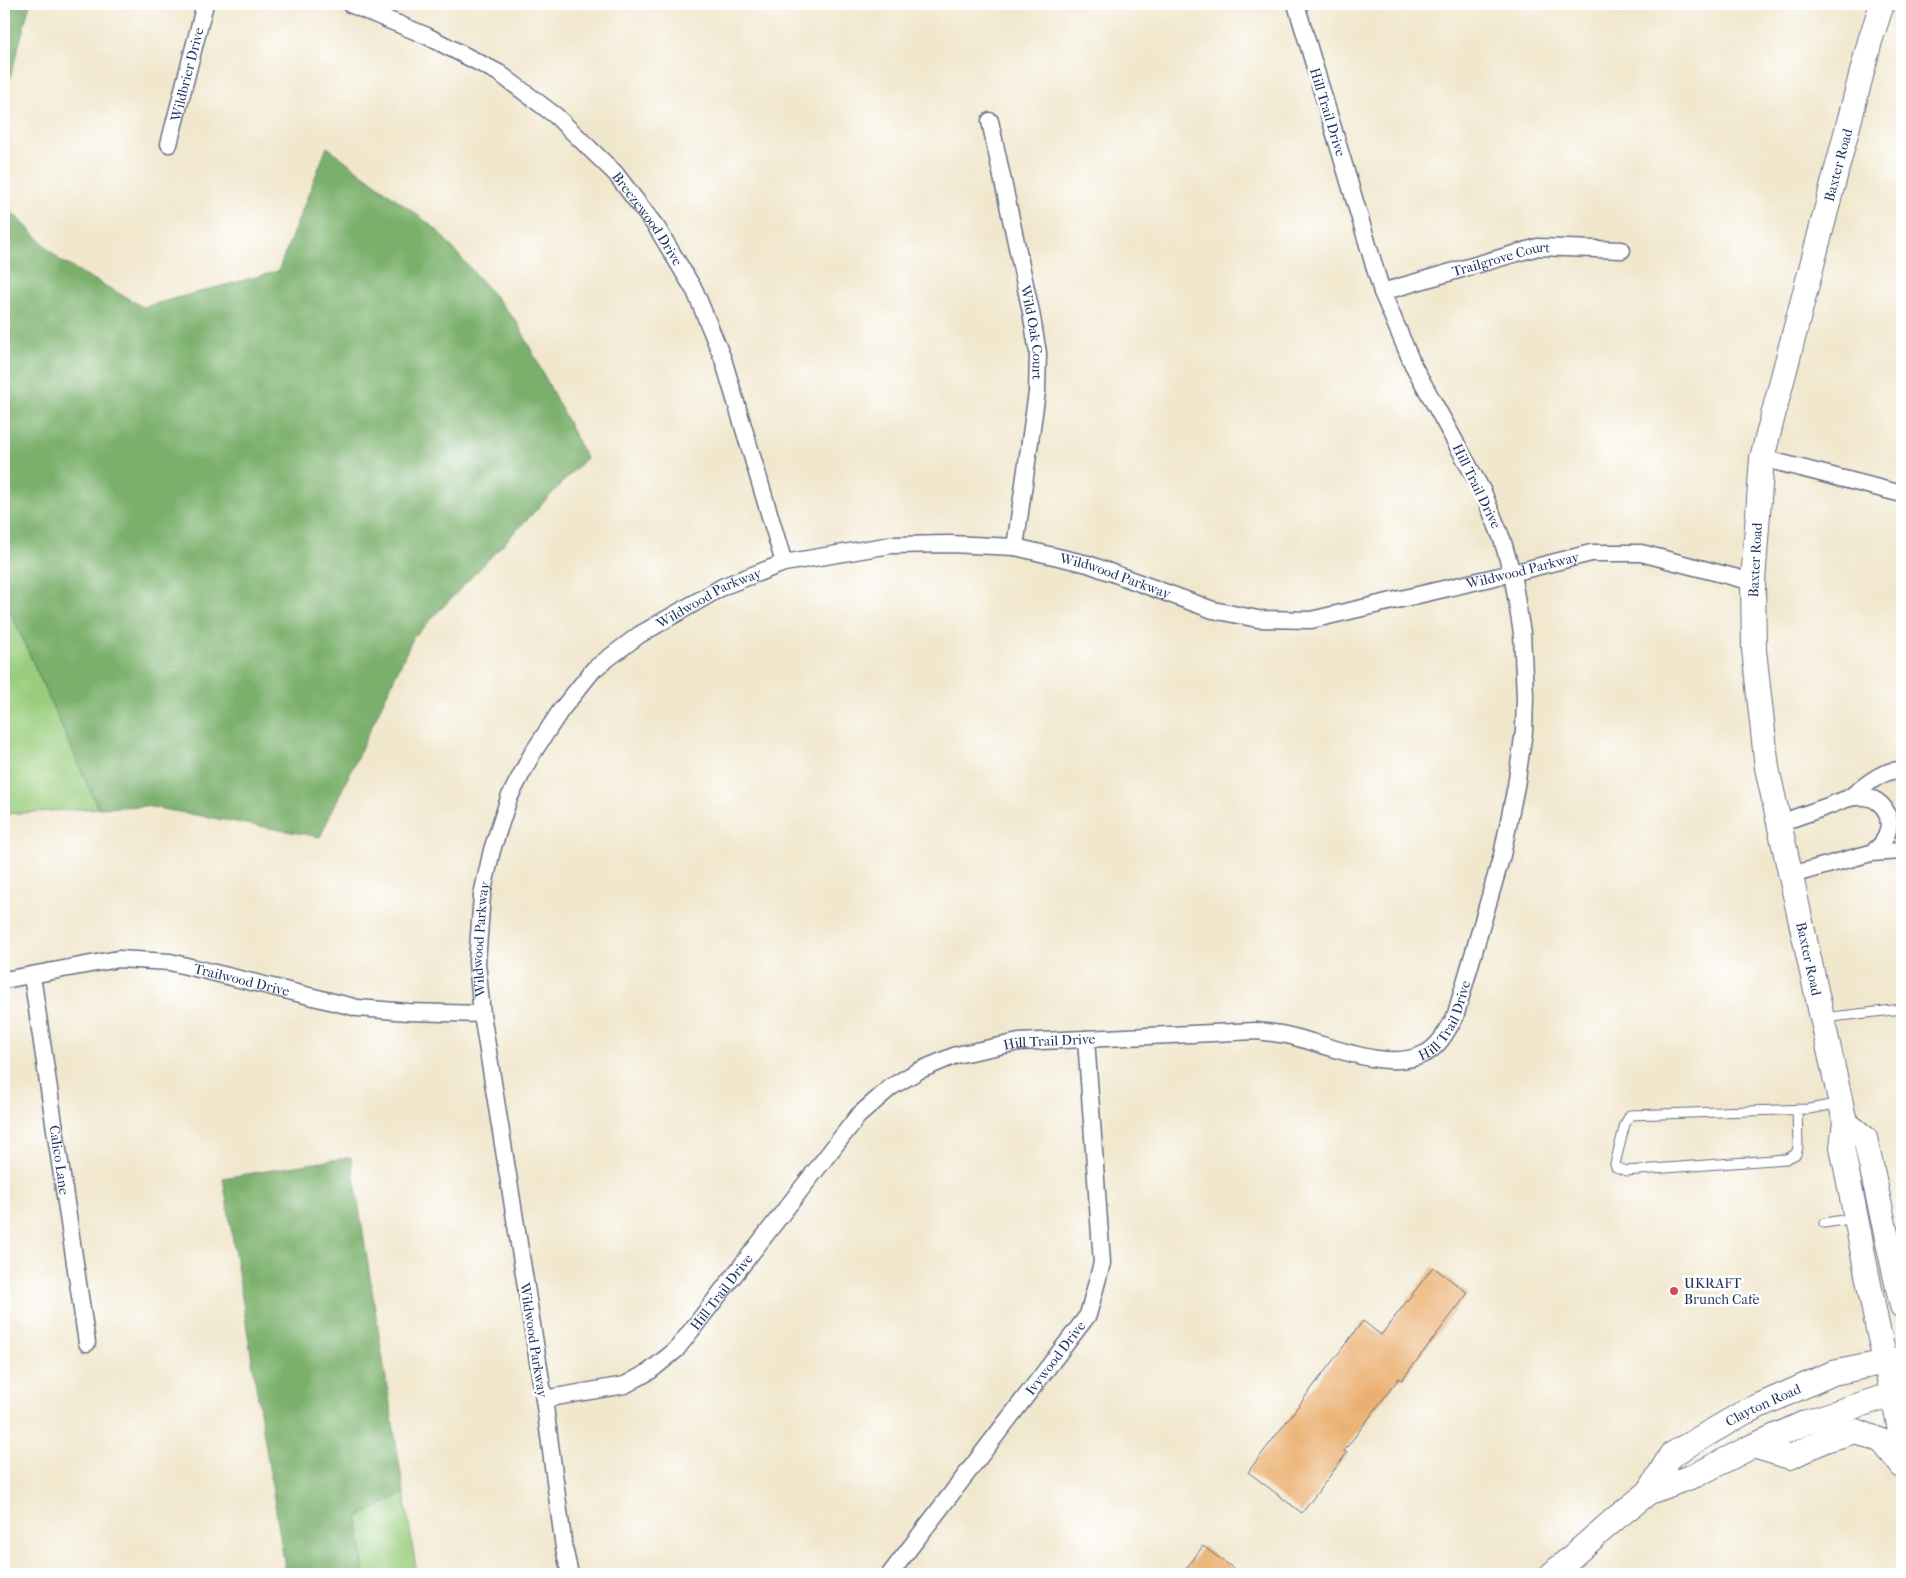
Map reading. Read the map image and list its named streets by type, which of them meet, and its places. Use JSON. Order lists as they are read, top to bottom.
{
  "streets": {
    "main road": ["Baxter Road", "Clayton Road"],
    "street": [
      "Wildbrier Drive",
      "Hill Trail Drive",
      "Breezewood Drive",
      "Trailgrove Court",
      "Wild Oak Court",
      "Wildwood Parkway",
      "Trailwood Drive",
      "Calico Lane",
      "Ivywood Drive"
    ]
  },
  "crossings": [
    ["Hill Trail Drive", "Trailgrove Court"],
    ["Hill Trail Drive", "Wildwood Parkway"],
    ["Hill Trail Drive", "Ivywood Drive"],
    ["Baxter Road", "Wildwood Parkway"],
    ["Baxter Road", "Clayton Road"],
    ["Breezewood Drive", "Wildwood Parkway"],
    ["Wild Oak Court", "Wildwood Parkway"],
    ["Wildwood Parkway", "Trailwood Drive"],
    ["Trailwood Drive", "Calico Lane"]
  ],
  "places": ["UKRAFT Brunch Cafe"]
}
